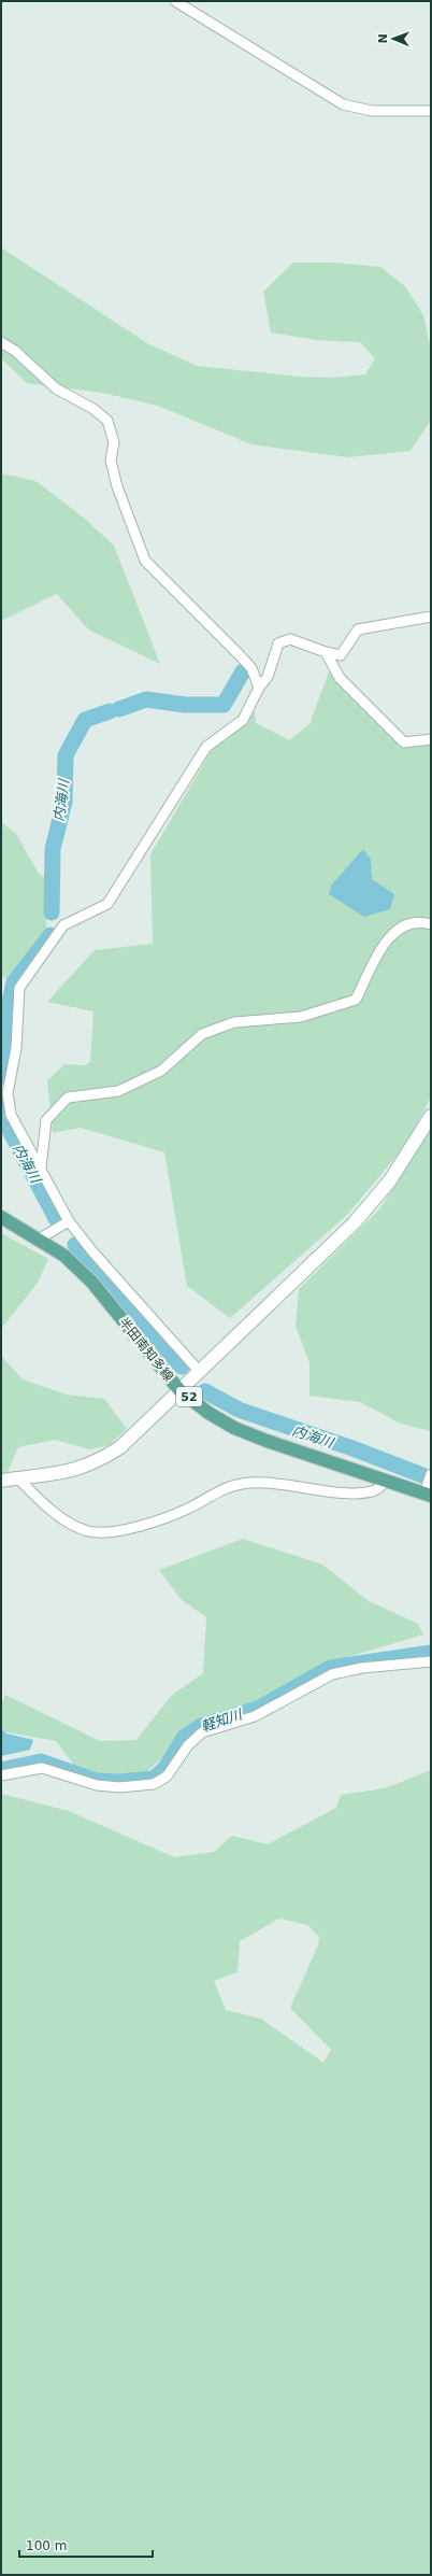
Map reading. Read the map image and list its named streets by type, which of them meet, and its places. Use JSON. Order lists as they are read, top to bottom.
{
  "streets": {
    "main road": ["半田南知多線", "52"]
  },
  "water": ["内海川", "軽知川"],
  "scale_bar": "100 m",
  "north": "left"
}
